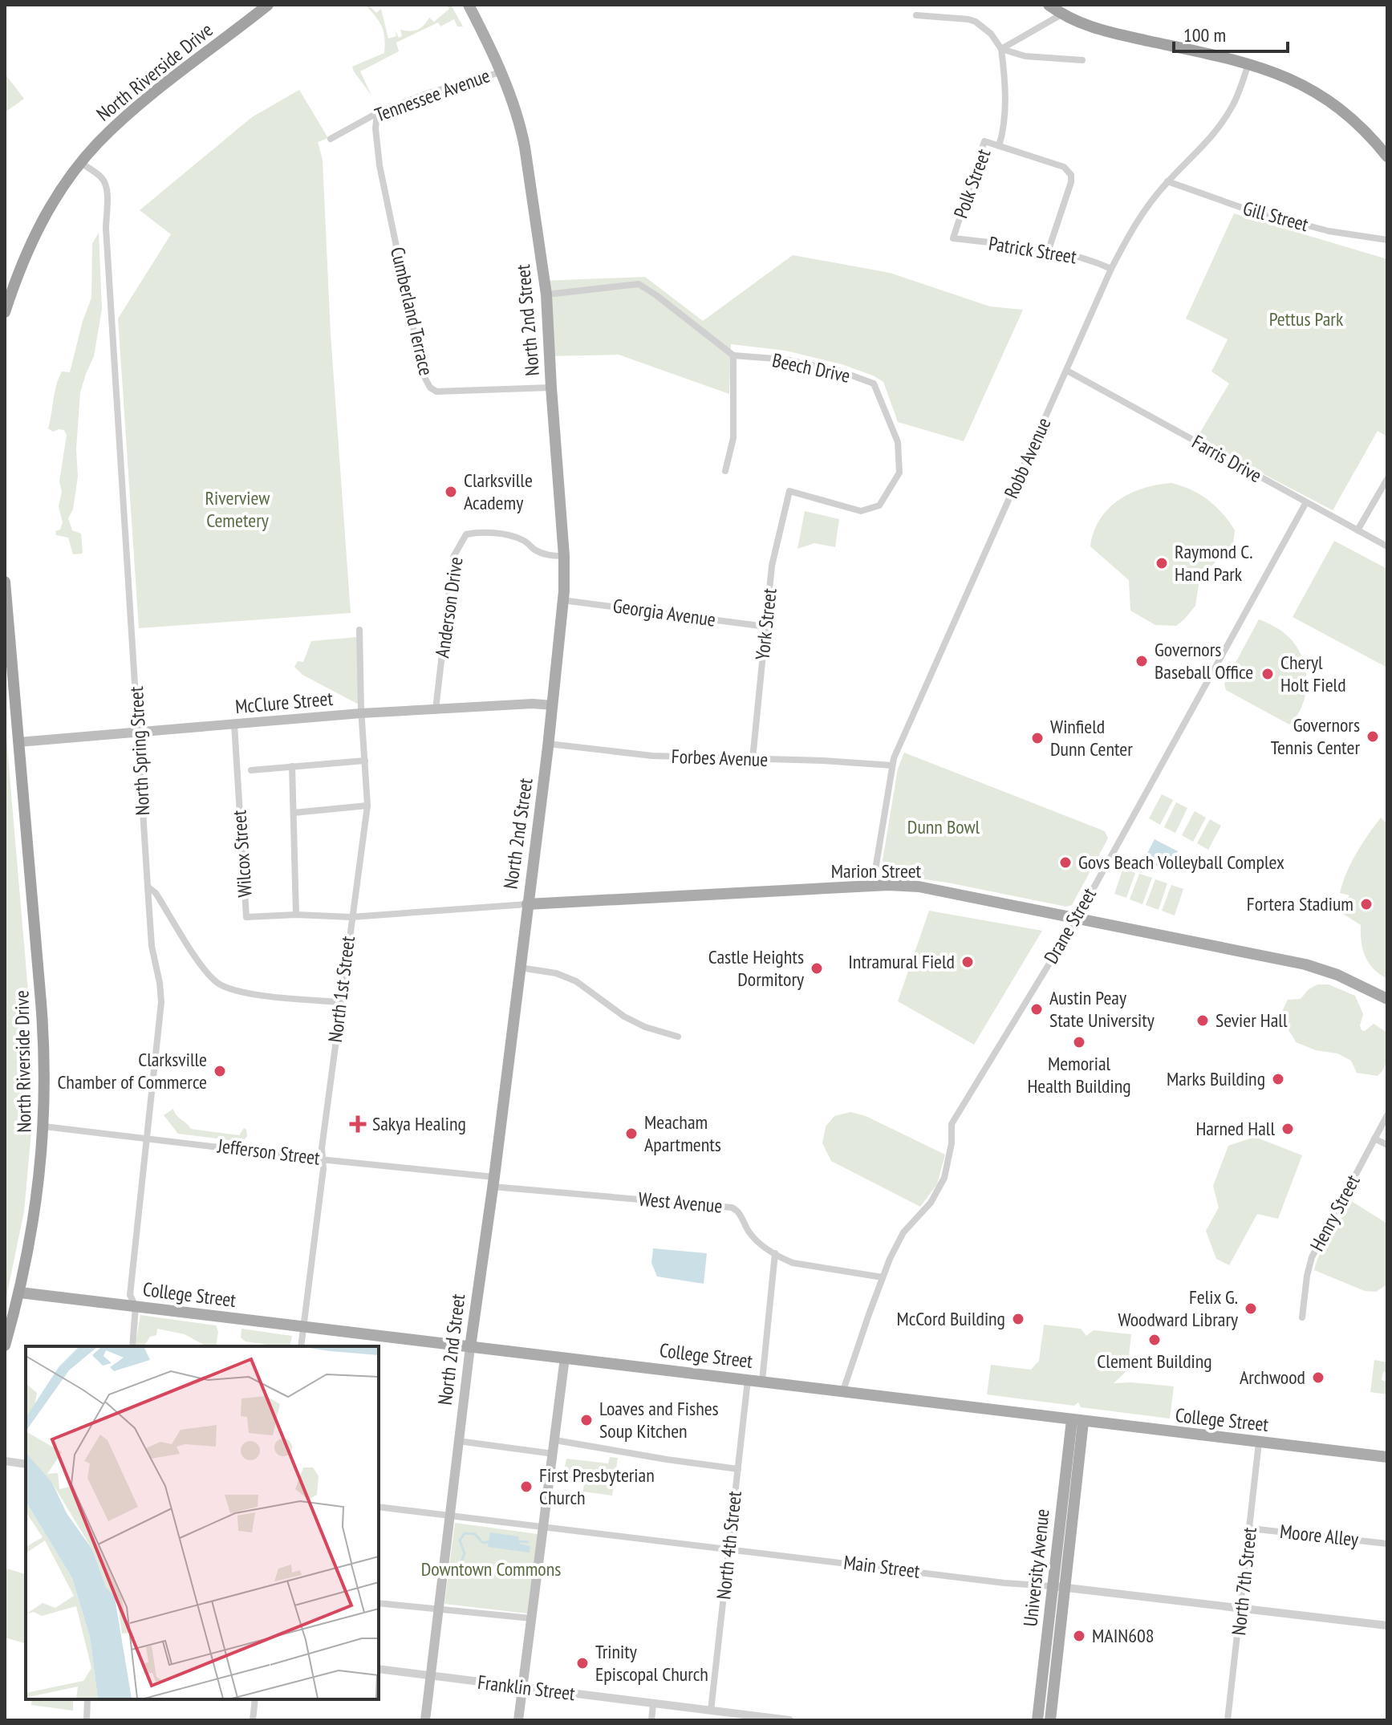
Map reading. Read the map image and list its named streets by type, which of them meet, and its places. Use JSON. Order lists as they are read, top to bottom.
{
  "streets": {
    "highway": ["North Riverside Drive"],
    "main road": [
      "North 2nd Street",
      "McClure Street",
      "Marion Street",
      "College Street",
      "University Avenue"
    ],
    "street": [
      "Tennessee Avenue",
      "Polk Street",
      "Gill Street",
      "Patrick Street",
      "Cumberland Terrace",
      "Beech Drive",
      "Robb Avenue",
      "Farris Drive",
      "Anderson Drive",
      "Georgia Avenue",
      "York Street",
      "North Spring Street",
      "Forbes Avenue",
      "Wilcox Street",
      "Drane Street",
      "North 1st Street",
      "Jefferson Street",
      "West Avenue",
      "Henry Street",
      "Moore Alley",
      "North 4th Street",
      "Main Street",
      "North 7th Street",
      "Franklin Street"
    ]
  },
  "crossings": [
    ["North Riverside Drive", "McClure Street"],
    ["North Riverside Drive", "North Spring Street"],
    ["North Riverside Drive", "Jefferson Street"],
    ["North Riverside Drive", "College Street"],
    ["Tennessee Avenue", "Cumberland Terrace"],
    ["Tennessee Avenue", "North 2nd Street"],
    ["Polk Street", "Patrick Street"],
    ["Gill Street", "Robb Avenue"],
    ["Patrick Street", "Robb Avenue"],
    ["Cumberland Terrace", "North 2nd Street"],
    ["North 2nd Street", "Anderson Drive"],
    ["North 2nd Street", "Georgia Avenue"],
    ["North 2nd Street", "McClure Street"],
    ["North 2nd Street", "Forbes Avenue"],
    ["North 2nd Street", "Marion Street"],
    ["North 2nd Street", "Jefferson Street"],
    ["North 2nd Street", "West Avenue"],
    ["North 2nd Street", "College Street"],
    ["North 2nd Street", "Main Street"],
    ["North 2nd Street", "Franklin Street"],
    ["Beech Drive", "York Street"],
    ["Robb Avenue", "Farris Drive"],
    ["Robb Avenue", "Forbes Avenue"],
    ["Robb Avenue", "Marion Street"],
    ["Farris Drive", "Drane Street"],
    ["Anderson Drive", "McClure Street"],
    ["Georgia Avenue", "York Street"],
    ["York Street", "Forbes Avenue"],
    ["McClure Street", "North Spring Street"],
    ["McClure Street", "Wilcox Street"],
    ["McClure Street", "North 1st Street"],
    ["North Spring Street", "Jefferson Street"],
    ["North Spring Street", "College Street"],
    ["Wilcox Street", "Marion Street"],
    ["Wilcox Street", "North 1st Street"],
    ["Marion Street", "Drane Street"],
    ["Marion Street", "North 1st Street"],
    ["Drane Street", "West Avenue"],
    ["Drane Street", "College Street"],
    ["North 1st Street", "Jefferson Street"],
    ["North 1st Street", "College Street"],
    ["Jefferson Street", "West Avenue"],
    ["College Street", "North 4th Street"],
    ["College Street", "University Avenue"],
    ["College Street", "North 7th Street"],
    ["Moore Alley", "North 7th Street"],
    ["North 4th Street", "Main Street"],
    ["North 4th Street", "Franklin Street"],
    ["Main Street", "University Avenue"],
    ["Main Street", "North 7th Street"]
  ],
  "parks": [
    "Pettus Park",
    "Riverview Cemetery",
    "Dunn Bowl",
    "Downtown Commons"
  ],
  "places": {
    "other": [
      "Clarksville Academy",
      "Raymond C. Hand Park",
      "Governors Baseball Office",
      "Cheryl Holt Field",
      "Governors Tennis Center",
      "Winfield Dunn Center",
      "Govs Beach Volleyball Complex",
      "Fortera Stadium",
      "Intramural Field",
      "Castle Heights Dormitory",
      "Austin Peay State University",
      "Sevier Hall",
      "Memorial Health Building",
      "Clarksville Chamber of Commerce",
      "Marks Building",
      "Harned Hall",
      "Meacham Apartments",
      "Felix G. Woodward Library",
      "McCord Building",
      "Clement Building",
      "Archwood",
      "Loaves and Fishes Soup Kitchen",
      "First Presbyterian Church",
      "MAIN608",
      "Trinity Episcopal Church"
    ],
    "health": ["Sakya Healing"]
  },
  "scale_bar": "100 m"
}
